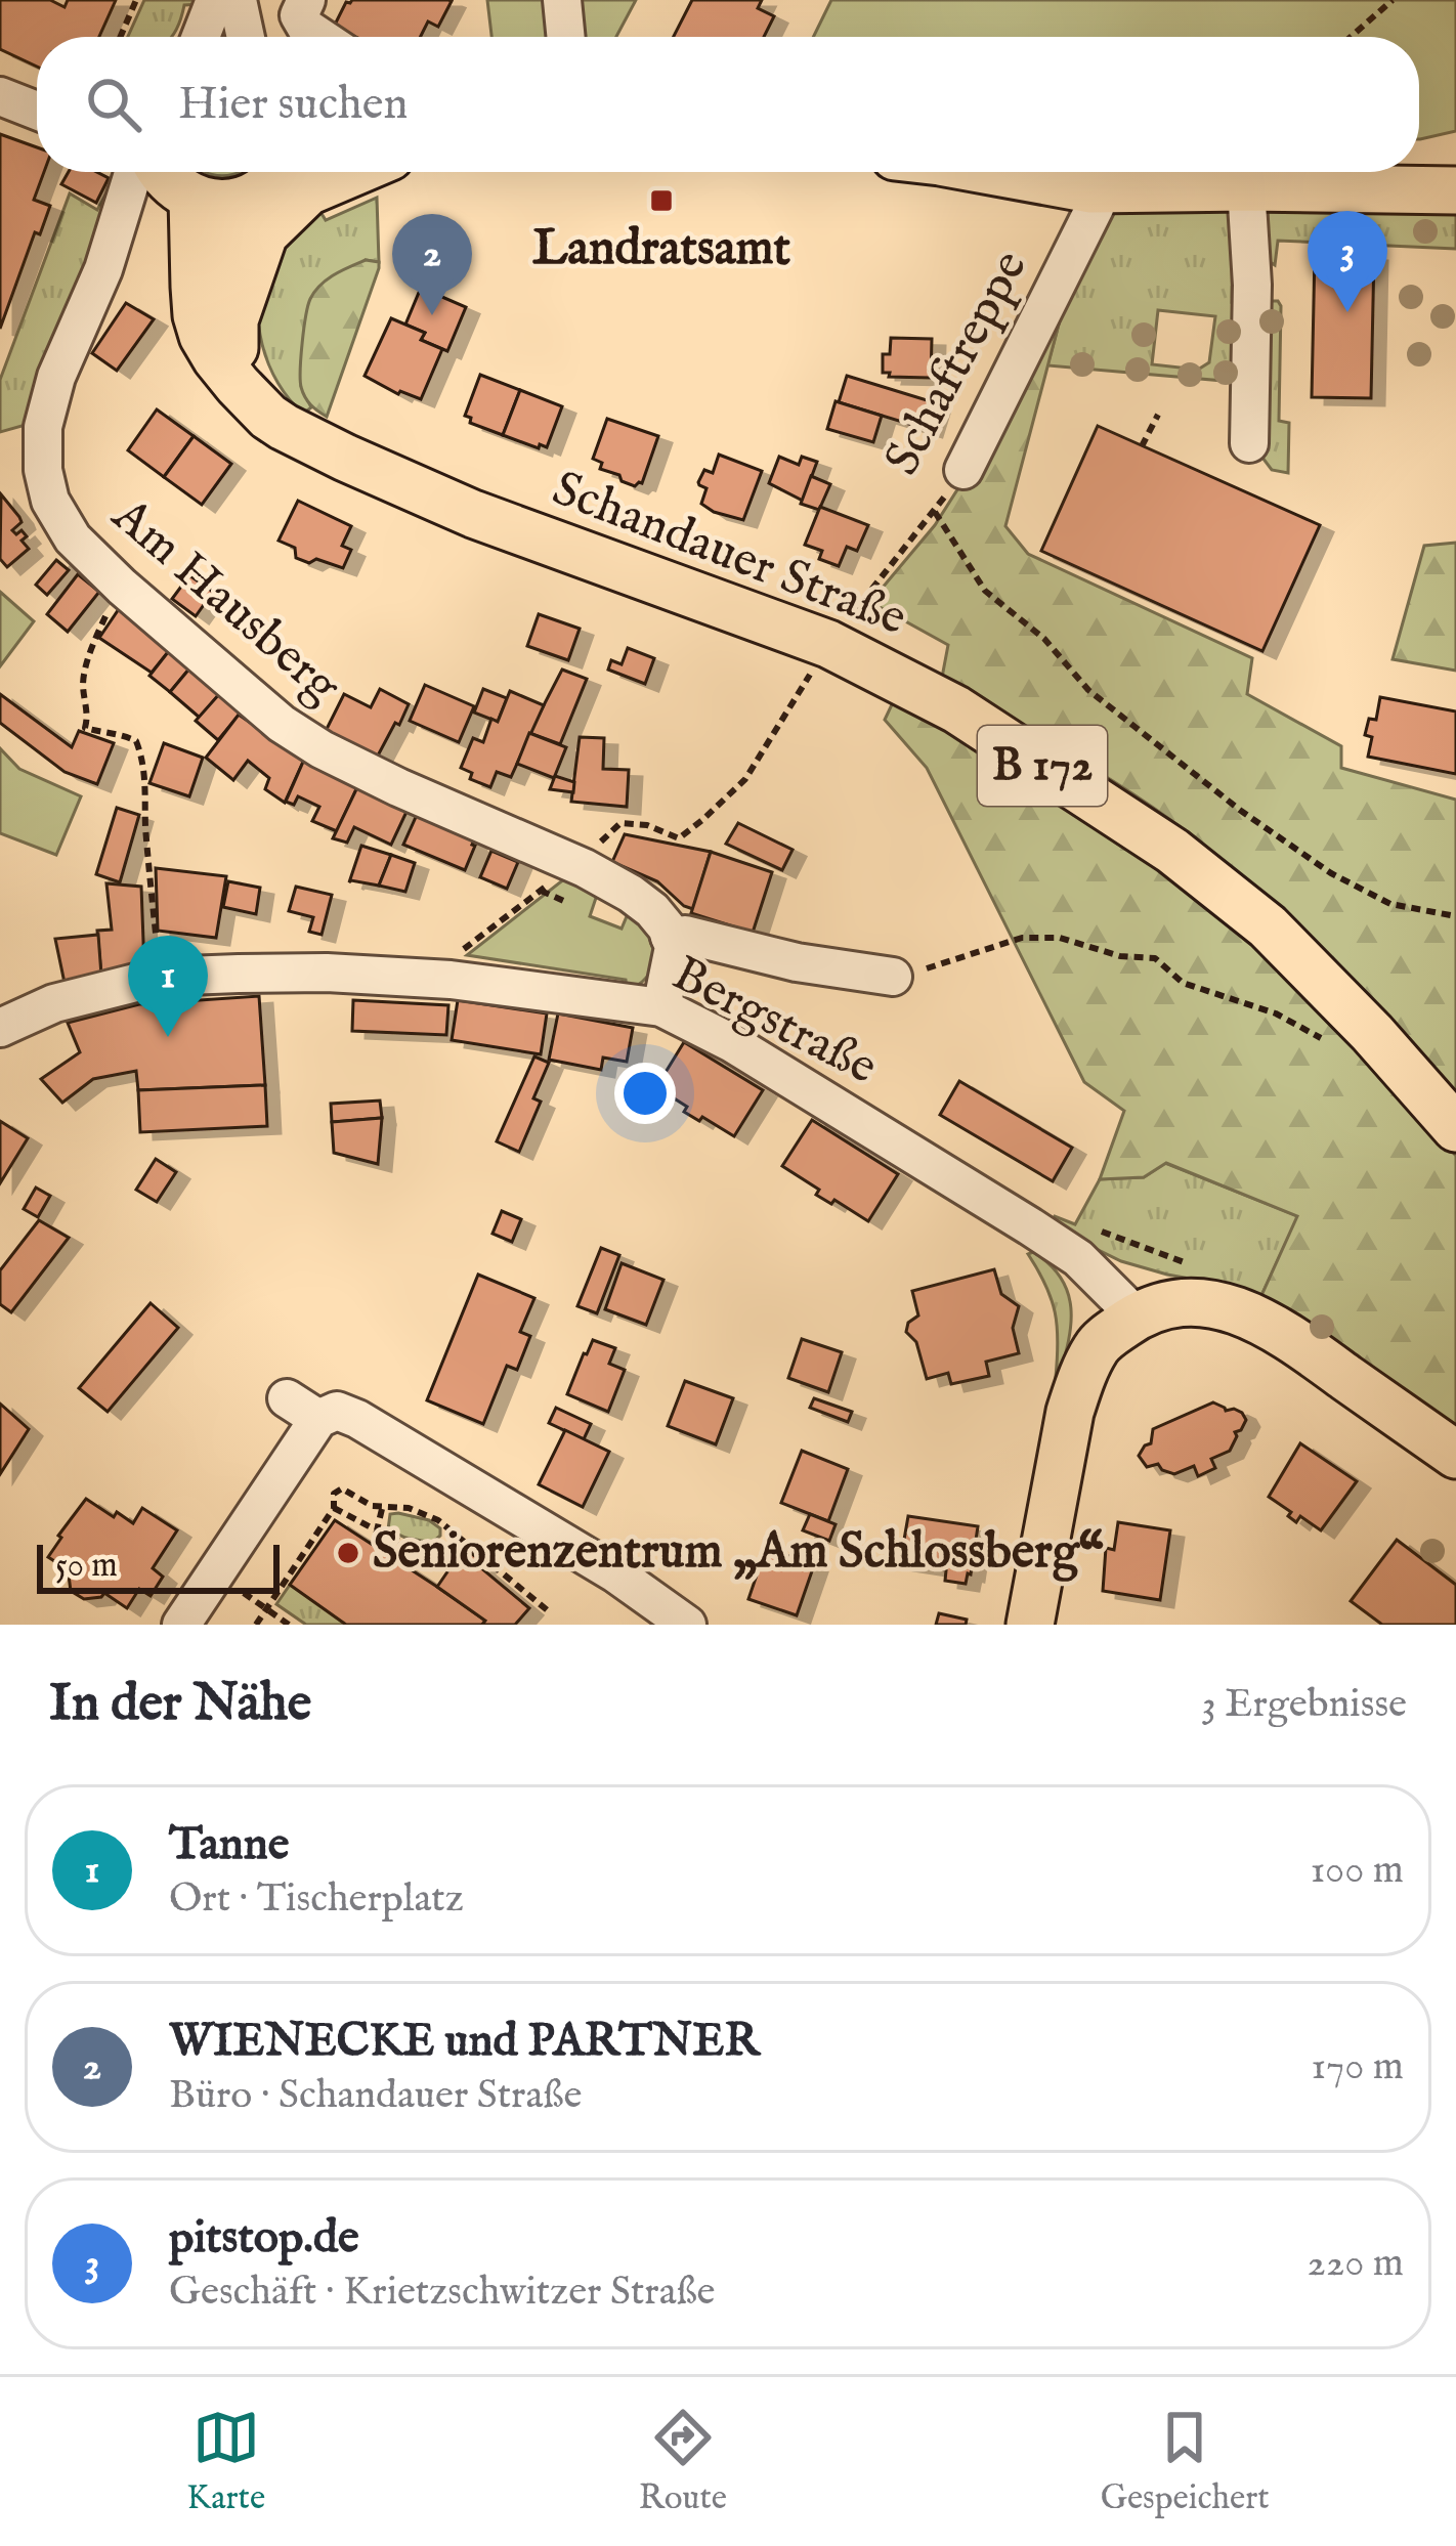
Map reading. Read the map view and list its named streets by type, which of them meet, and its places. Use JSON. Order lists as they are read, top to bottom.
{
  "streets": {
    "main road": ["Schandauer Straße", "B 172"],
    "street": ["Schaftreppe", "Am Hausberg", "Bergstraße"]
  },
  "places": {
    "transit": ["Landratsamt"],
    "other": ["Seniorenzentrum „Am Schlossberg“"]
  },
  "scale_bar": "50 m",
  "page": {
    "search": "Hier suchen",
    "pins": ["3", "2", "1"],
    "scale": "50 m",
    "heading": ["In der Nähe", "3 Ergebnisse"],
    "list": [
      {
        "mark": "1",
        "name": "Tanne",
        "note": "Ort · Tischerplatz",
        "value": "100 m"
      },
      {
        "mark": "2",
        "name": "WIENECKE und PARTNER",
        "note": "Büro · Schandauer Straße",
        "value": "170 m"
      },
      {
        "mark": "3",
        "name": "pitstop.de",
        "note": "Geschäft · Krietzschwitzer Straße",
        "value": "220 m"
      }
    ],
    "nav": ["Karte", "Route", "Gespeichert"]
  }
}
